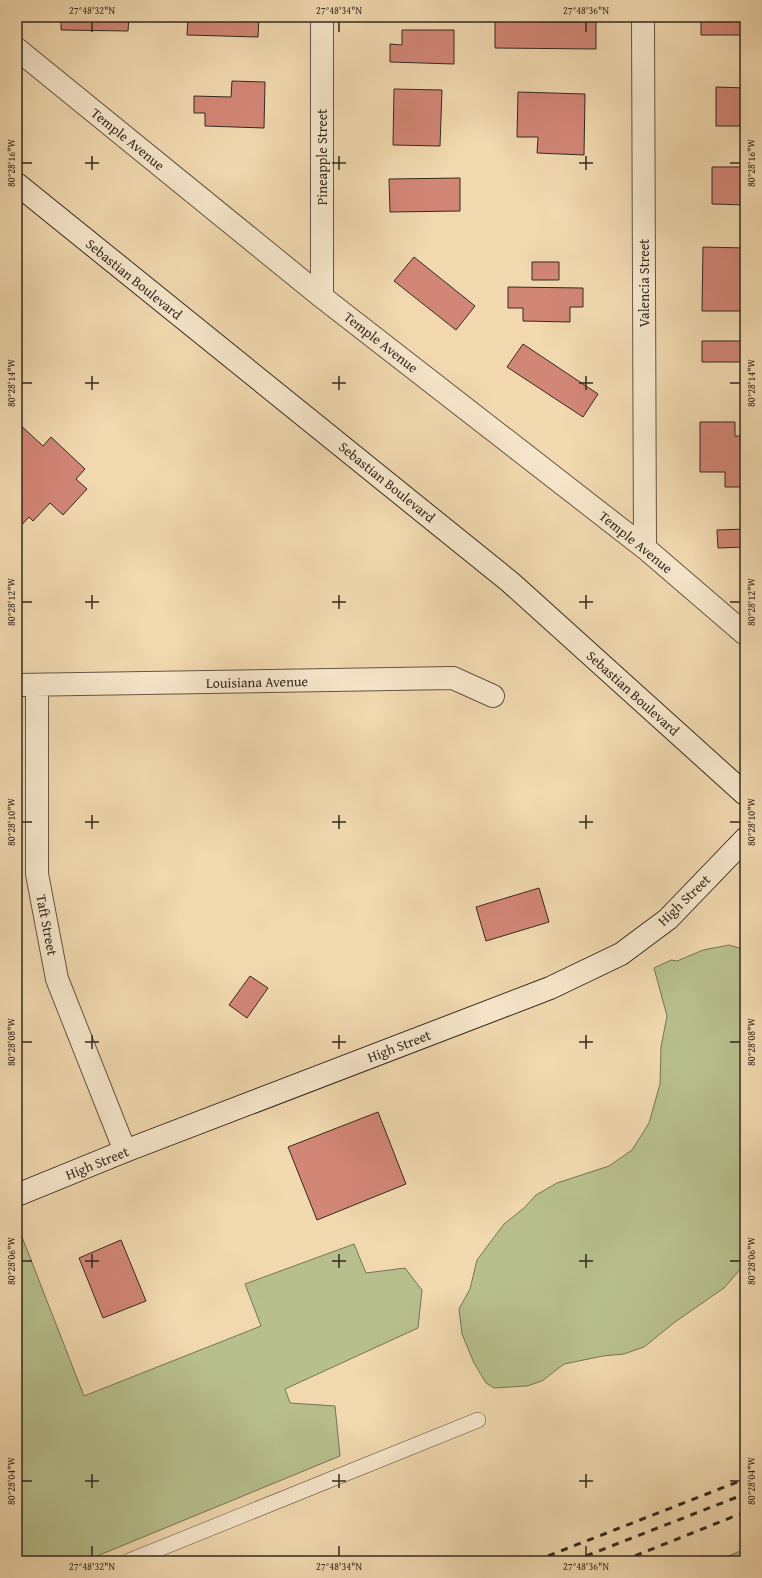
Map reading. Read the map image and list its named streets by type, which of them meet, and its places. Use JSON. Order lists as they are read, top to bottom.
{
  "streets": {
    "street": [
      "Temple Avenue",
      "Pineapple Street",
      "Sebastian Boulevard",
      "Valencia Street",
      "Louisiana Avenue",
      "High Street",
      "Taft Street"
    ]
  },
  "crossings": [
    ["Temple Avenue", "Pineapple Street"],
    ["Temple Avenue", "Valencia Street"],
    ["Louisiana Avenue", "Taft Street"],
    ["High Street", "Taft Street"]
  ],
  "coordinates": [
    "27°48'32\"N",
    "27°48'34\"N",
    "27°48'36\"N",
    "80°28'16\"W",
    "80°28'14\"W",
    "80°28'12\"W",
    "80°28'10\"W",
    "80°28'08\"W",
    "80°28'06\"W",
    "80°28'04\"W"
  ]
}
